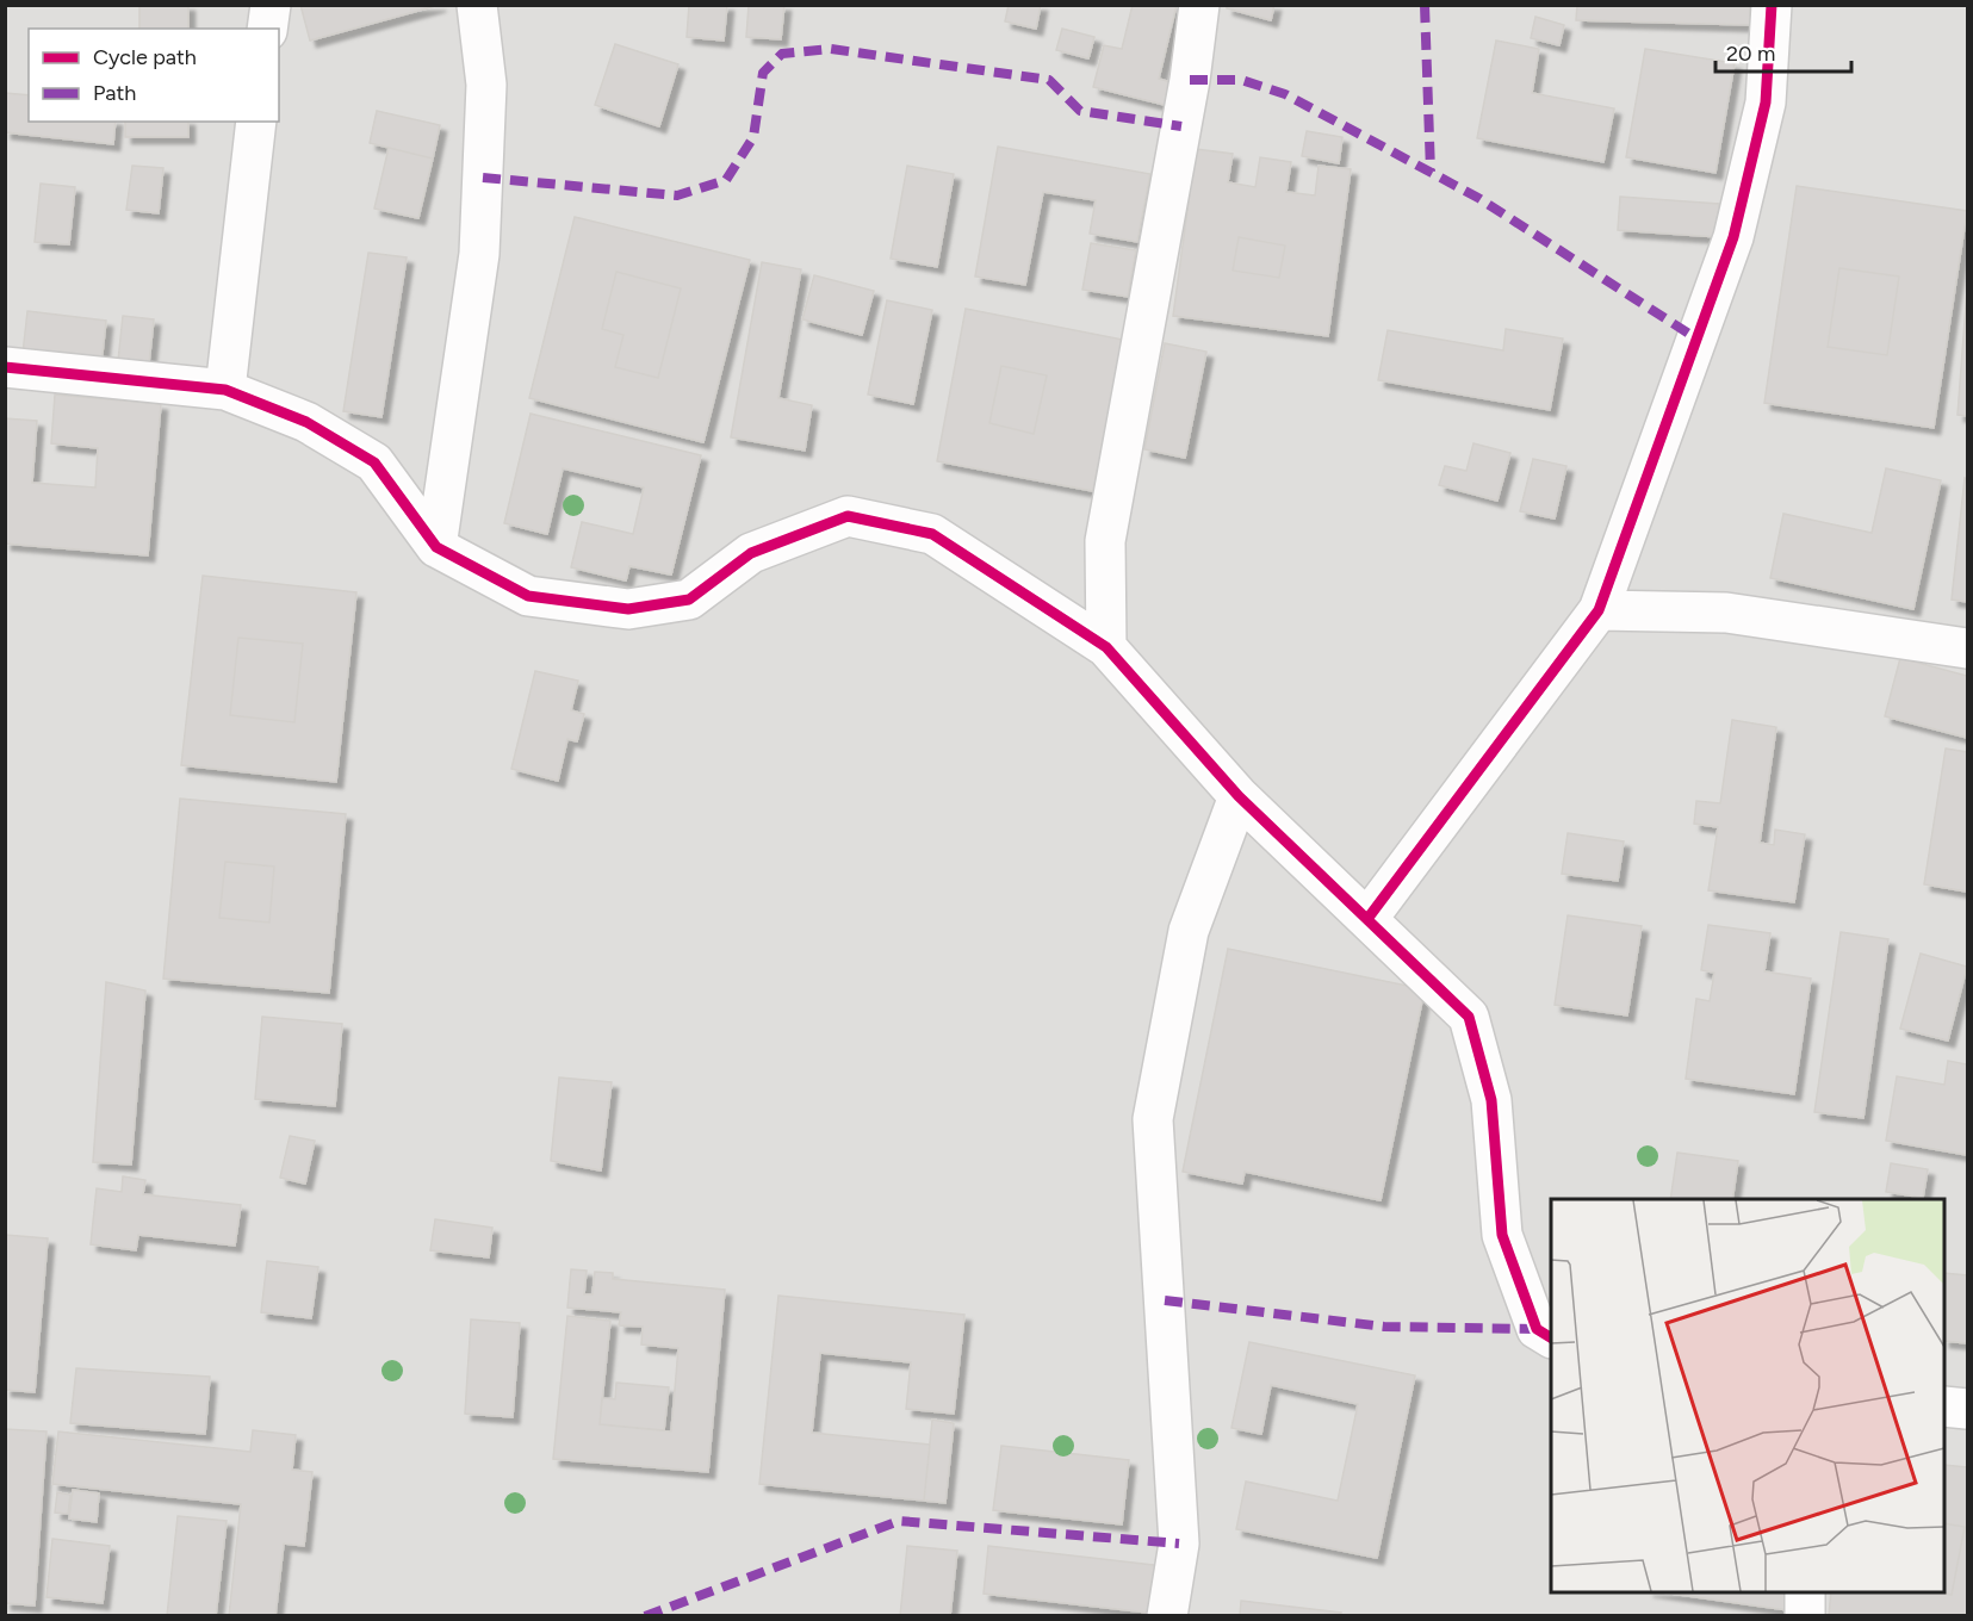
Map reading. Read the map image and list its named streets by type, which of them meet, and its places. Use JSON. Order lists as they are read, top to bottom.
{
  "legend": ["Cycle path", "Path"],
  "scale_bar": "20 m"
}
